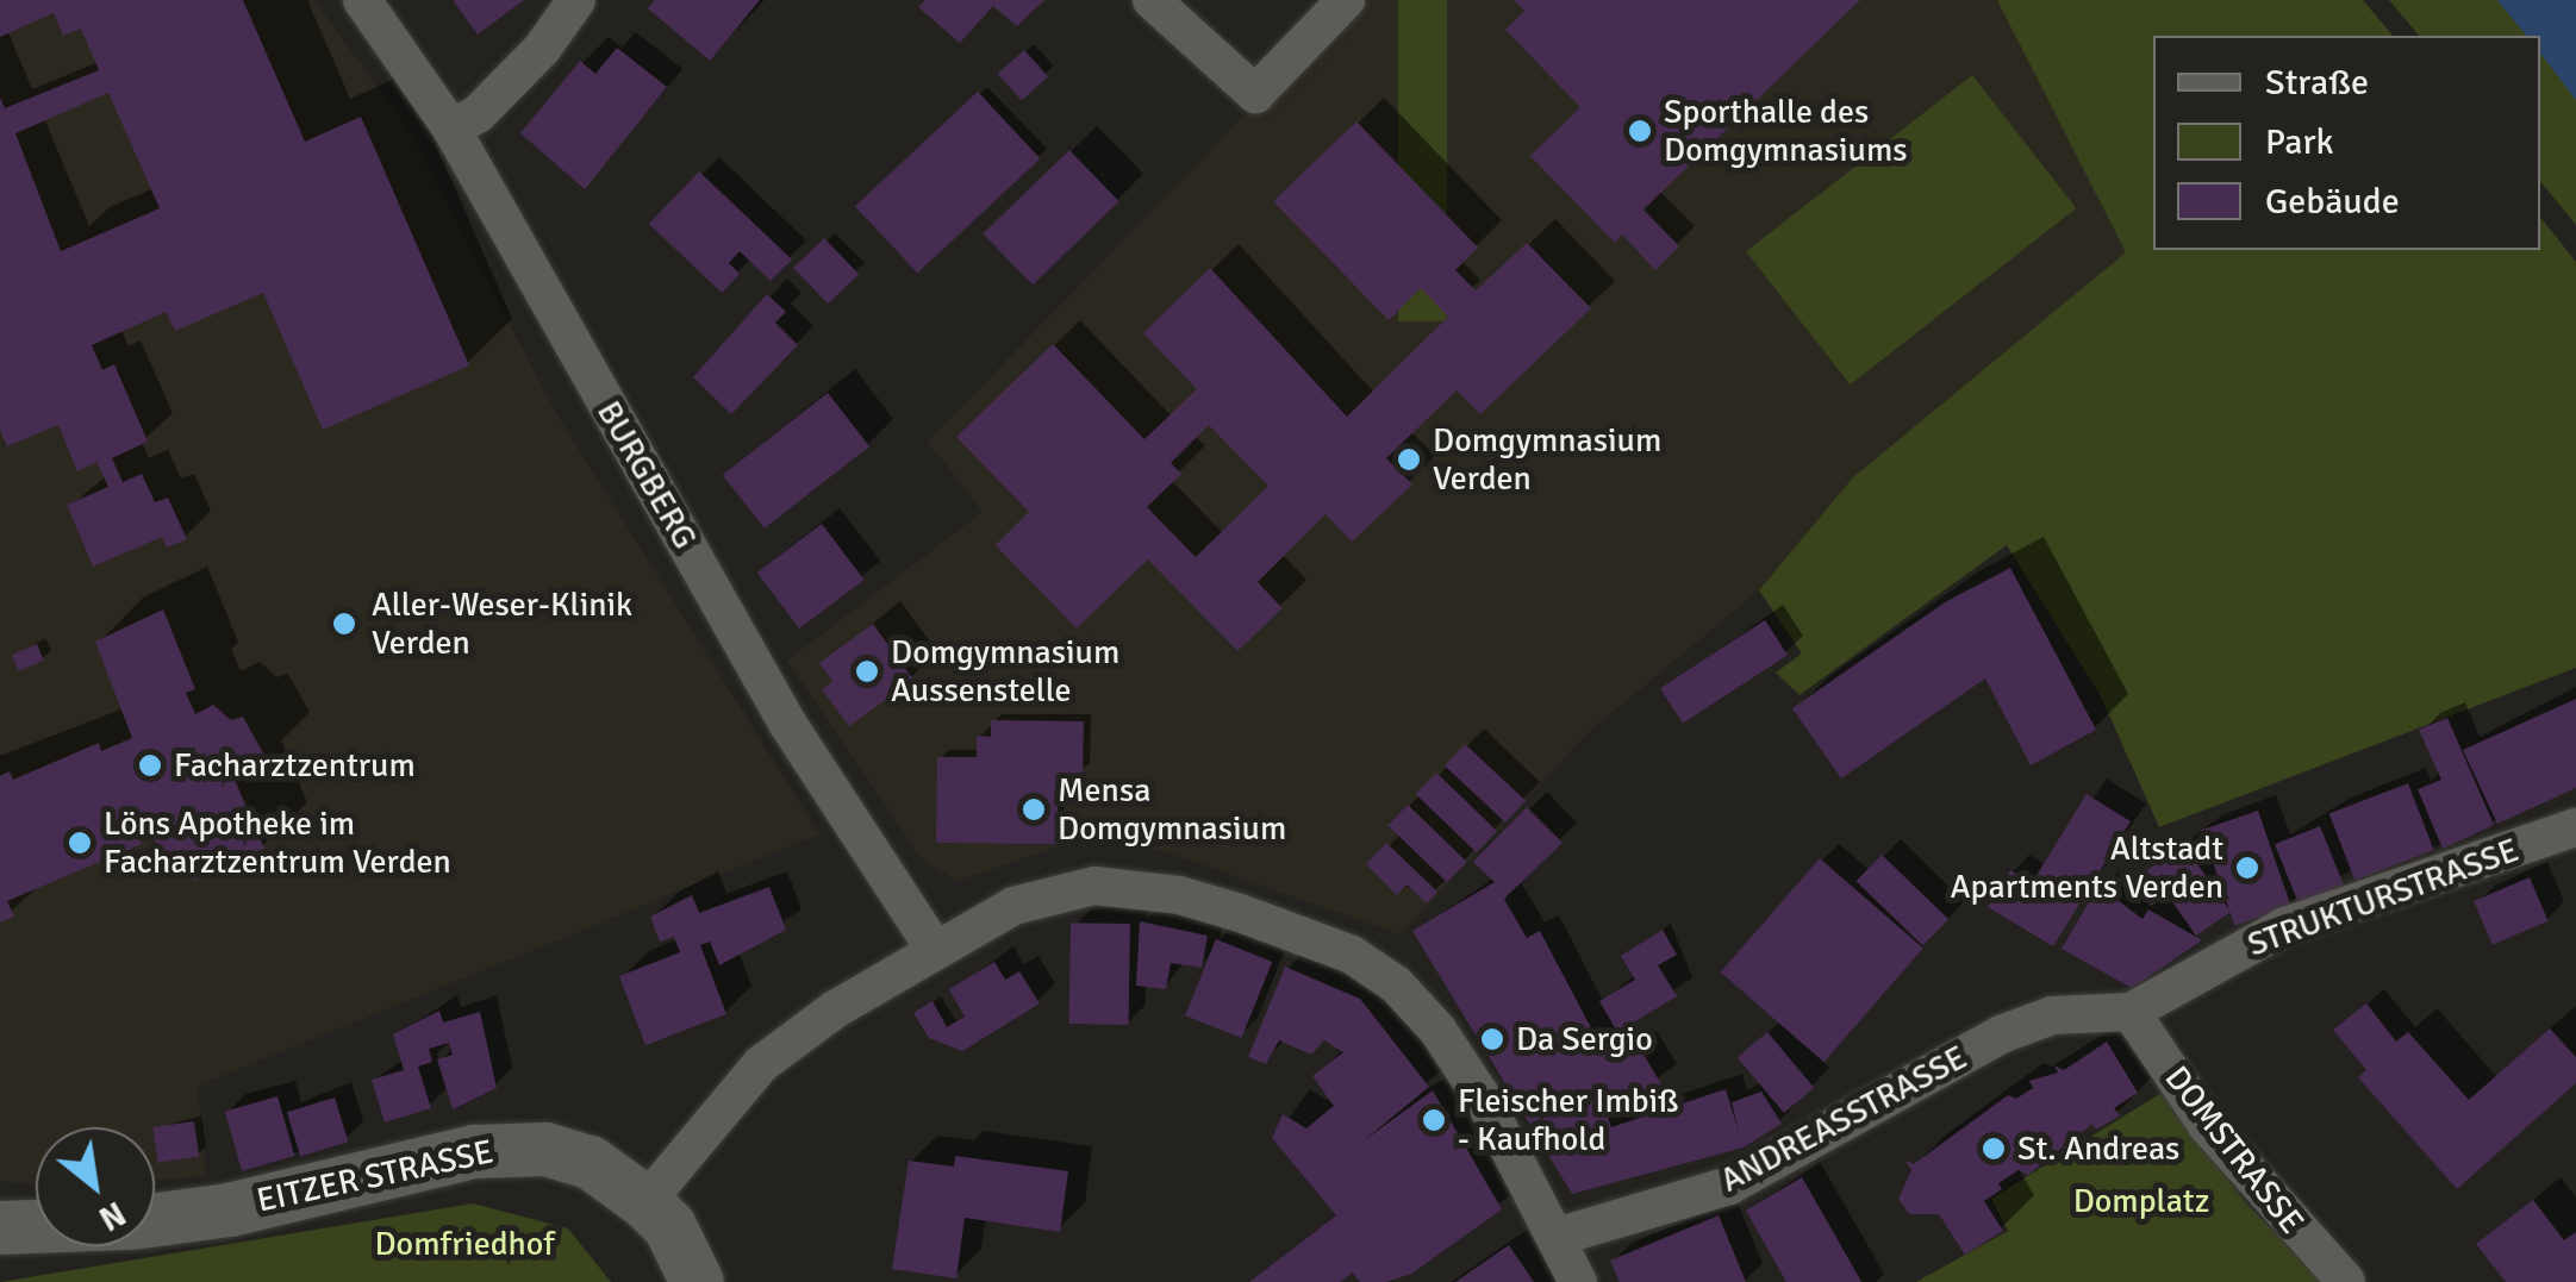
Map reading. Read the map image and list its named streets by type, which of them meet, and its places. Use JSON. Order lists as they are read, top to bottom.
{
  "streets": {
    "main road": ["EITZER STRASSE"],
    "street": [
      "BURGBERG",
      "STRUKTURSTRASSE",
      "ANDREASSTRASSE",
      "DOMSTRASSE"
    ]
  },
  "crossings": [
    ["STRUKTURSTRASSE", "ANDREASSTRASSE"],
    ["STRUKTURSTRASSE", "DOMSTRASSE"],
    ["ANDREASSTRASSE", "DOMSTRASSE"]
  ],
  "parks": ["Domplatz", "Domfriedhof"],
  "places": [
    "Sporthalle des Domgymnasiums",
    "Domgymnasium Verden",
    "Aller-Weser-Klinik Verden",
    "Domgymnasium Aussenstelle",
    "Facharztzentrum",
    "Mensa Domgymnasium",
    "Löns Apotheke im Facharztzentrum Verden",
    "Altstadt Apartments Verden",
    "Da Sergio",
    "Fleischer Imbiß - Kaufhold",
    "St. Andreas"
  ],
  "legend": ["Straße", "Park", "Gebäude"],
  "north": "bottom right"
}
